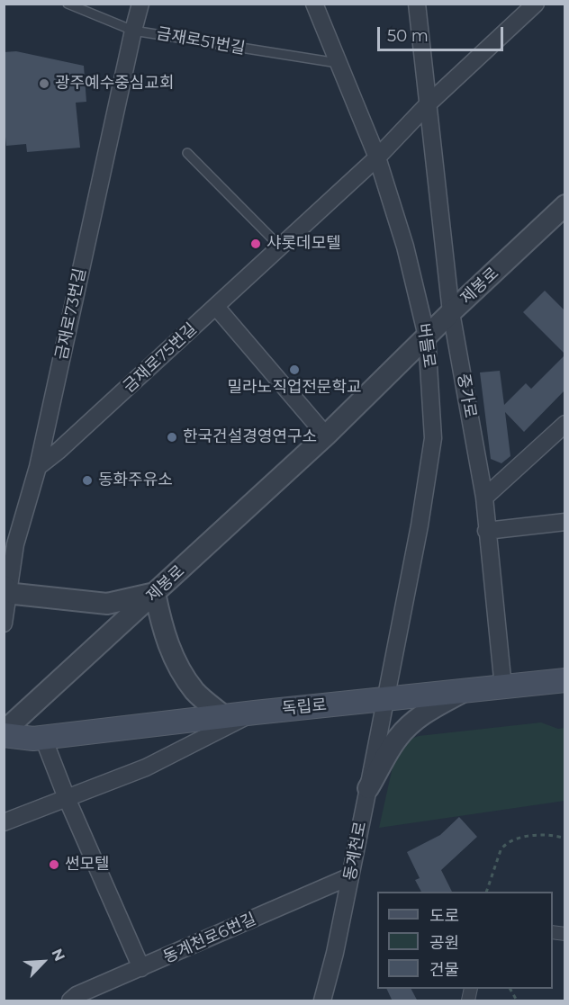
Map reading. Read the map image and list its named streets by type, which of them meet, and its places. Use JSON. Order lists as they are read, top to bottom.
{
  "streets": {
    "main road": ["독립로"],
    "street": [
      "제봉로",
      "금재로73번길",
      "버들로",
      "금재로75번길",
      "중가로",
      "동계천로",
      "동계천로6번길"
    ],
    "lane": ["금재로51번길"]
  },
  "crossings": [
    ["금재로51번길", "금재로73번길"],
    ["금재로51번길", "버들로"],
    ["제봉로", "버들로"],
    ["제봉로", "중가로"],
    ["제봉로", "독립로"],
    ["금재로73번길", "금재로75번길"],
    ["버들로", "금재로75번길"],
    ["버들로", "독립로"],
    ["버들로", "동계천로"],
    ["금재로75번길", "중가로"],
    ["중가로", "독립로"],
    ["독립로", "동계천로"],
    ["동계천로", "동계천로6번길"]
  ],
  "places": [
    "광주예수중심교회",
    "샤롯데모텔",
    "밀라노직업전문학교",
    "한국건설경영연구소",
    "동화주유소",
    "썬모텔"
  ],
  "legend": ["도로", "공원", "건물"],
  "scale_bar": "50 m",
  "north": "top right"
}
